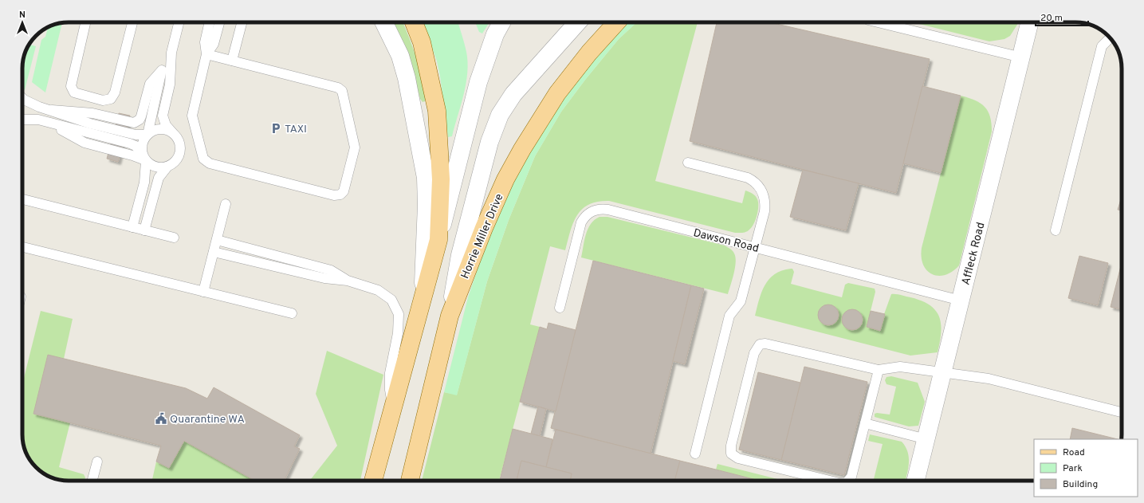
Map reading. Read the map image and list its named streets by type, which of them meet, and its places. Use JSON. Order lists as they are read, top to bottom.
{
  "streets": {
    "main road": ["Horrie Miller Drive"],
    "street": ["Affleck Road"],
    "lane": ["Dawson Road"]
  },
  "crossings": [
    ["Dawson Road", "Affleck Road"]
  ],
  "places": {
    "parking": ["TAXI"],
    "public building": ["Quarantine WA"]
  },
  "legend": ["Road", "Park", "Building"],
  "scale_bar": "20 m",
  "north": "top"
}
